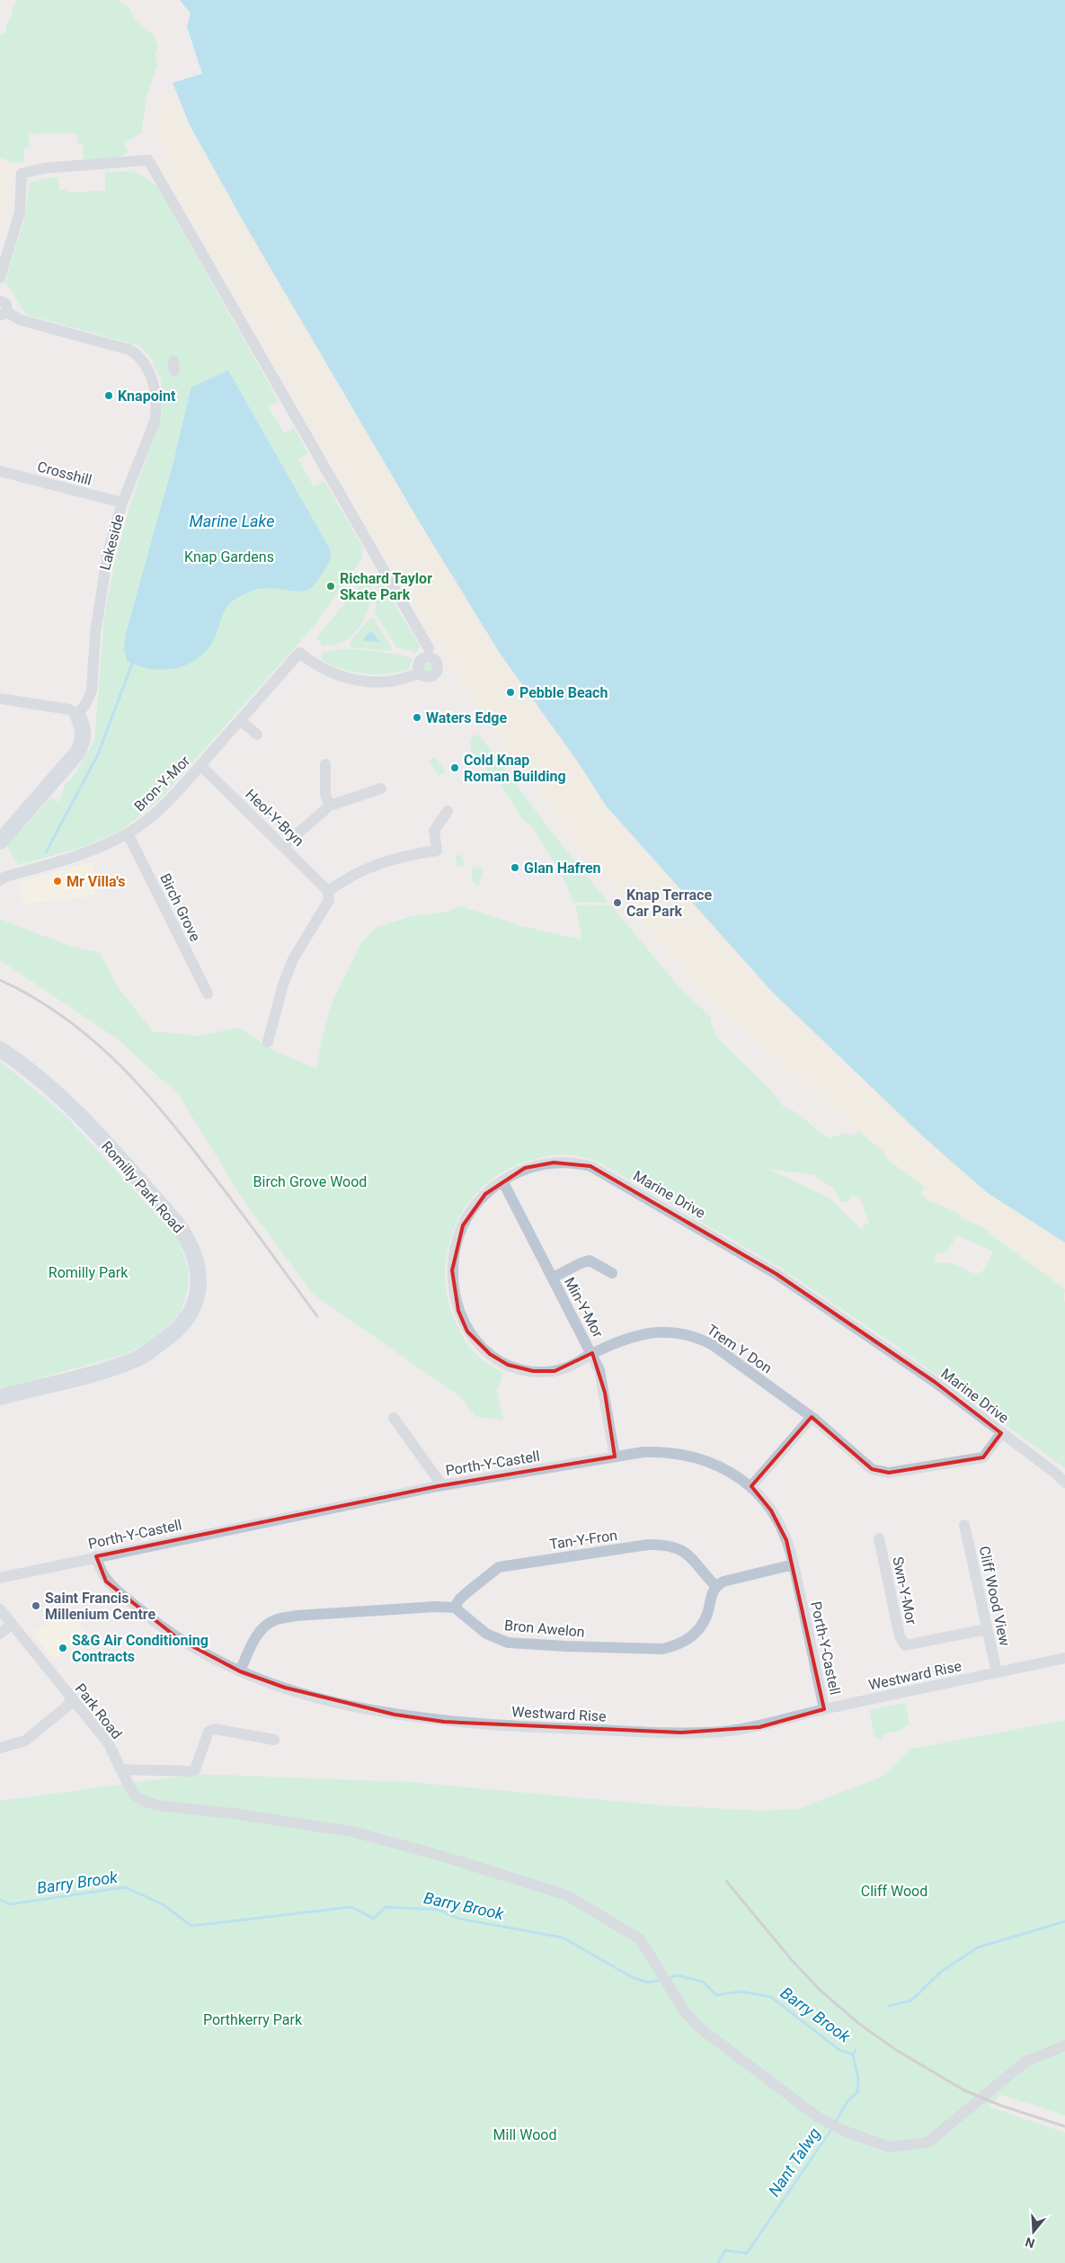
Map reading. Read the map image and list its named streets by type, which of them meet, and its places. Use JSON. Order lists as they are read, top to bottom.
{
  "streets": {
    "street": [
      "Crosshill",
      "Lakeside",
      "Bron-Y-Mor",
      "Heol-Y-Bryn",
      "Birch Grove",
      "Romilly Park Road",
      "Marine Drive",
      "Min-Y-Mor",
      "Trem Y Don",
      "Porth-Y-Castell",
      "Tan-Y-Fron",
      "Swn-Y-Mor",
      "Cliff Wood View",
      "Bron Awelon",
      "Westward Rise",
      "Park Road"
    ]
  },
  "crossings": [
    ["Crosshill", "Lakeside"],
    ["Bron-Y-Mor", "Heol-Y-Bryn"],
    ["Bron-Y-Mor", "Birch Grove"],
    ["Marine Drive", "Min-Y-Mor"],
    ["Marine Drive", "Trem Y Don"],
    ["Min-Y-Mor", "Trem Y Don"],
    ["Min-Y-Mor", "Porth-Y-Castell"],
    ["Porth-Y-Castell", "Westward Rise"],
    ["Tan-Y-Fron", "Bron Awelon"],
    ["Swn-Y-Mor", "Cliff Wood View"],
    ["Cliff Wood View", "Westward Rise"]
  ],
  "water": ["Marine Lake", "Barry Brook", "Nant Talwg"],
  "parks": [
    "Knap Gardens",
    "Birch Grove Wood",
    "Romilly Park",
    "Cliff Wood",
    "Porthkerry Park",
    "Mill Wood"
  ],
  "places": [
    "Knapoint",
    "Richard Taylor Skate Park",
    "Pebble Beach",
    "Waters Edge",
    "Cold Knap Roman Building",
    "Glan Hafren",
    "Mr Villa's",
    "Knap Terrace Car Park",
    "Saint Francis Millenium Centre",
    "S&G Air Conditioning Contracts"
  ],
  "north": "bottom"
}
